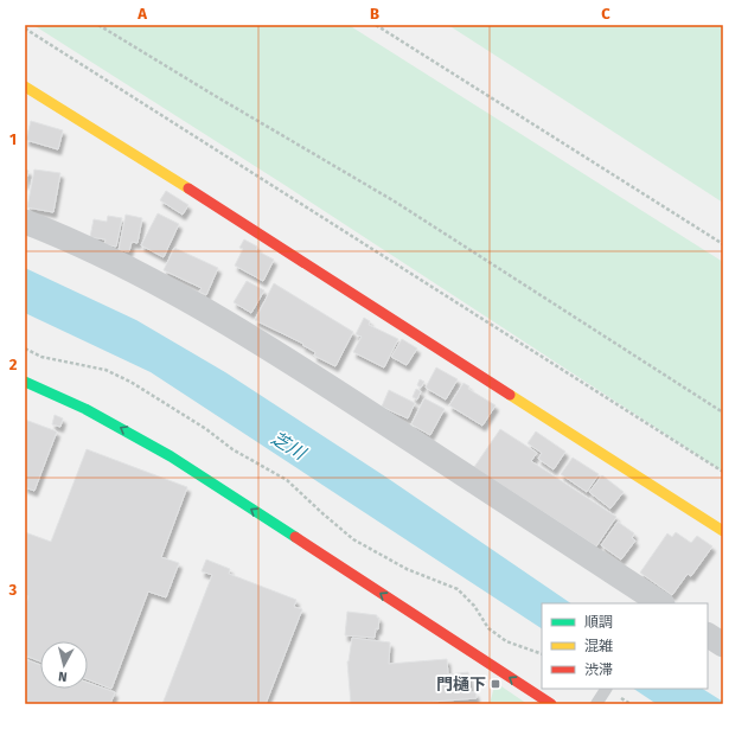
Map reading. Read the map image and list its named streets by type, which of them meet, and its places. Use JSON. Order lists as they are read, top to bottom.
{
  "water": ["芝川"],
  "places": {
    "transit": ["門樋下"]
  },
  "legend": ["順調", "混雑", "渋滞"],
  "north": "bottom",
  "grid": {
    "columns": ["A", "B", "C"],
    "rows": ["1", "2", "3"]
  }
}
